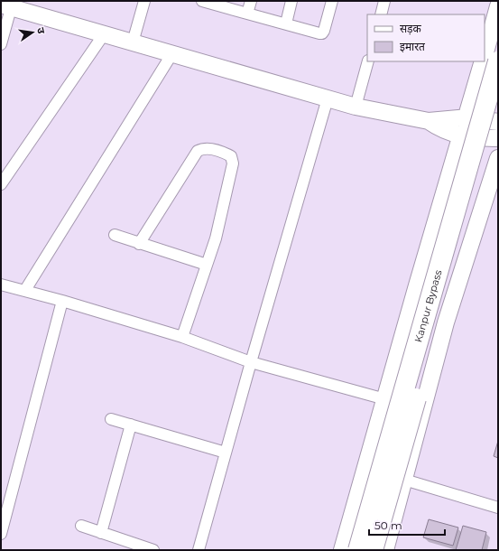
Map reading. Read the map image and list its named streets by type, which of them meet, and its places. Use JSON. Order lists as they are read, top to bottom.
{
  "streets": {
    "highway": ["Kanpur Bypass"]
  },
  "legend": ["सड़क", "इमारत"],
  "scale_bar": "50 m",
  "north": "right"
}
